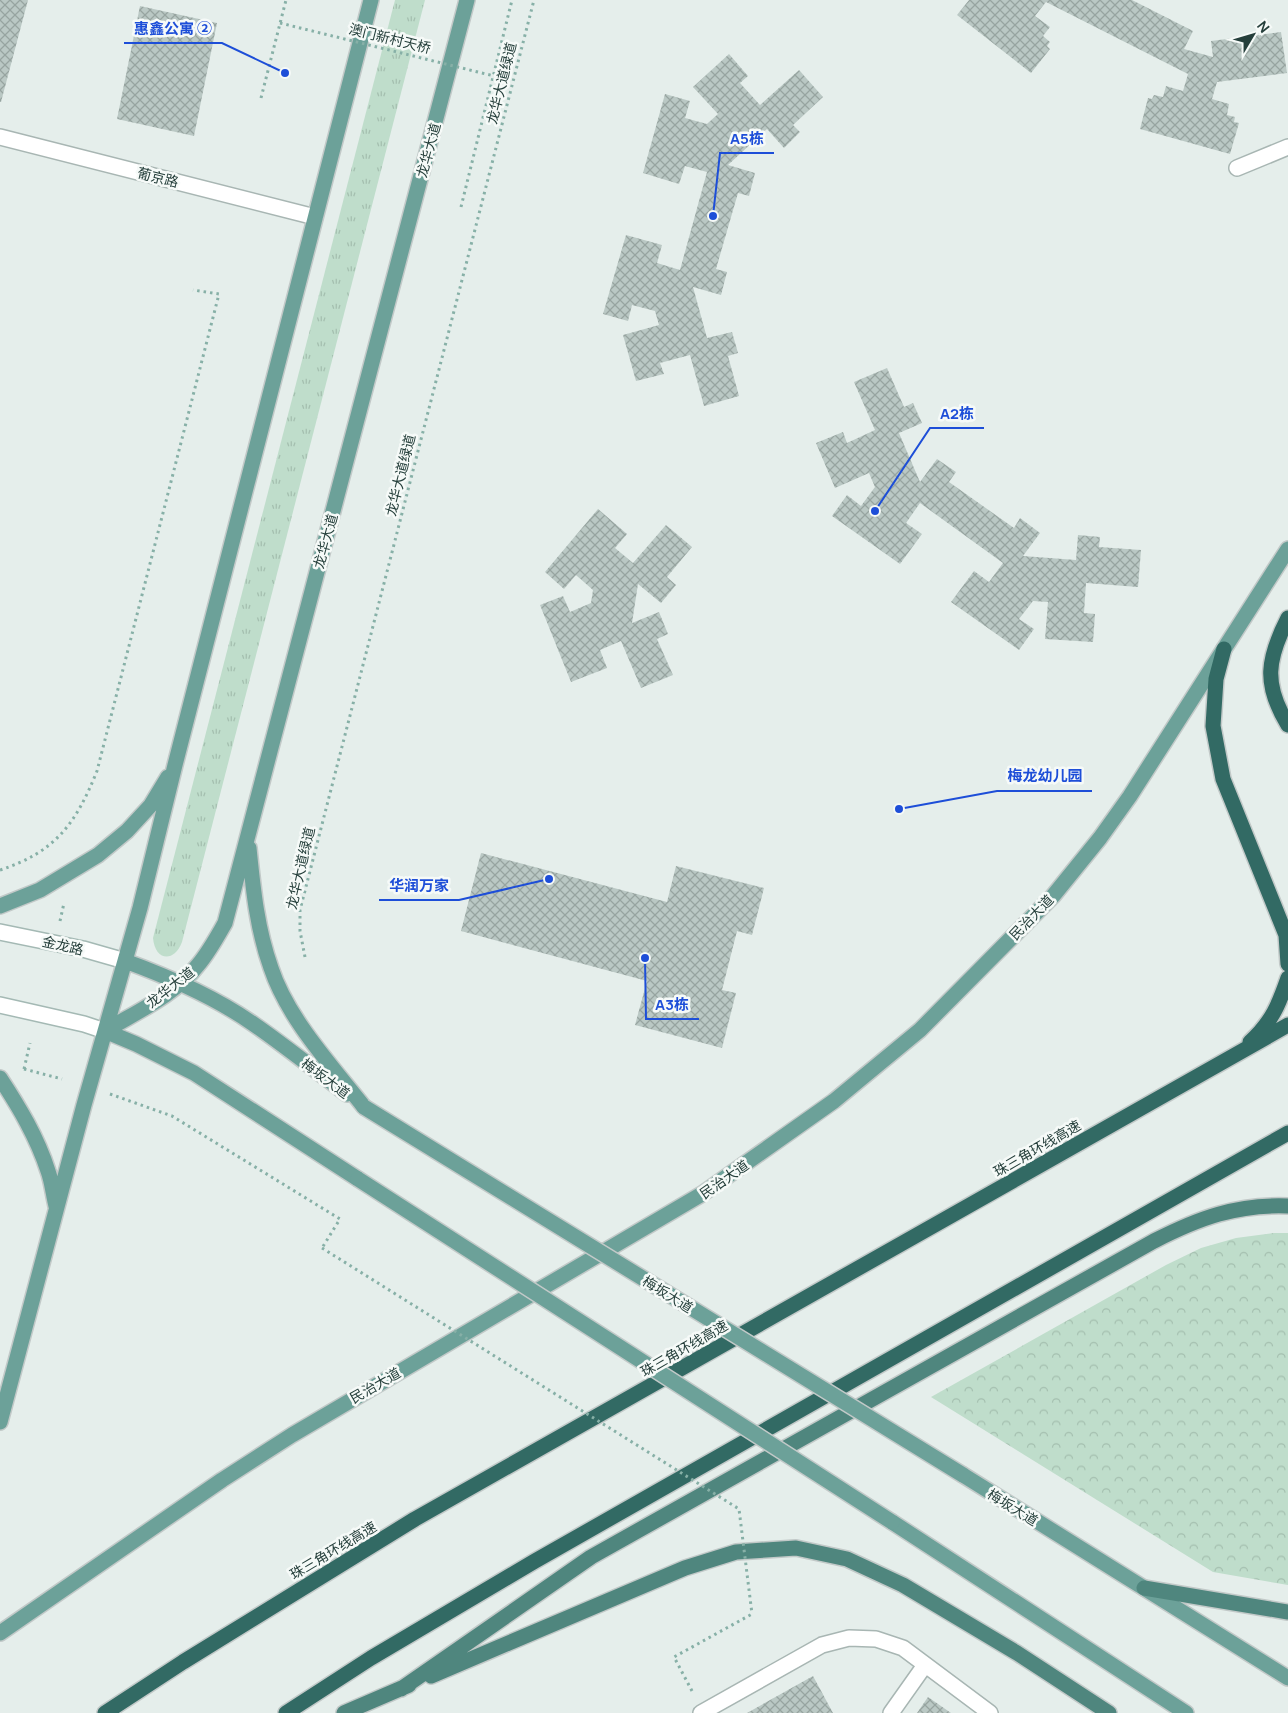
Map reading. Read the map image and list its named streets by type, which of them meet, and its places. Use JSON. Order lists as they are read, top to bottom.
{
  "streets": {
    "highway": ["珠三角环线高速"],
    "main road": ["龙华大道", "民治大道", "梅坂大道"],
    "street": ["葡京路", "金龙路"],
    "path": ["澳门新村天桥", "龙华大道绿道"]
  },
  "crossings": [
    ["龙华大道", "梅坂大道"],
    ["金龙路", "梅坂大道"]
  ],
  "places": [
    "惠鑫公寓 ②",
    "A5栋",
    "A2栋",
    "梅龙幼儿园",
    "华润万家",
    "A3栋"
  ],
  "north": "top right"
}
